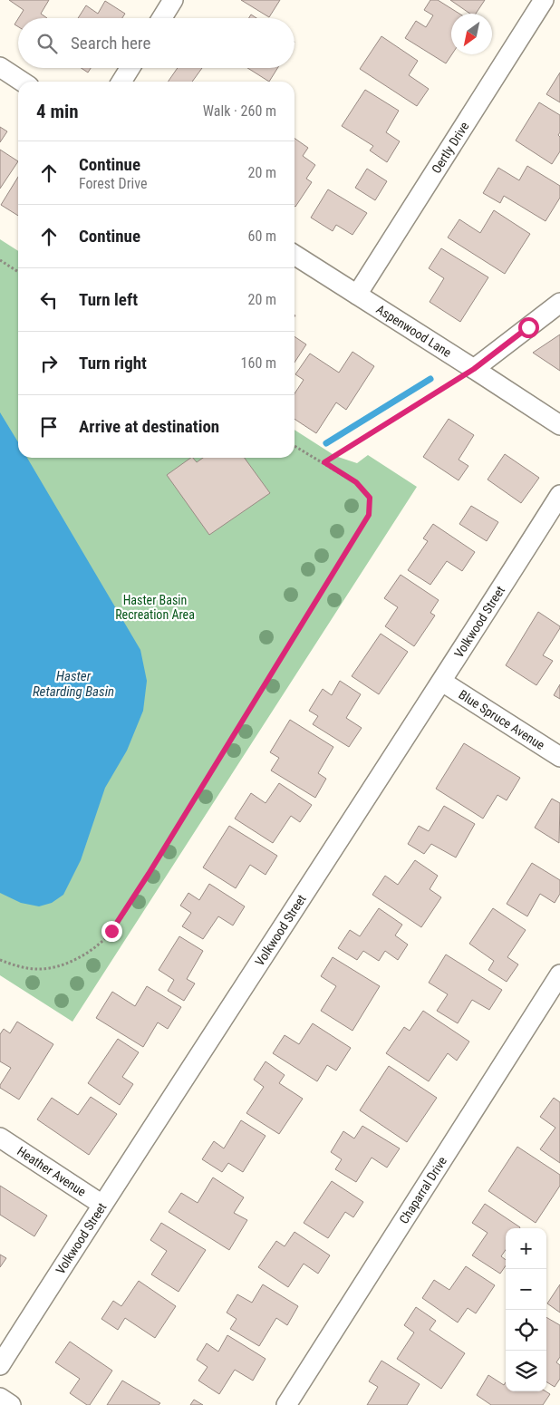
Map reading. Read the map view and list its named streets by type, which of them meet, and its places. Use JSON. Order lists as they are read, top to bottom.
{
  "streets": {
    "street": [
      "Oertly Drive",
      "Aspenwood Lane",
      "Volkwood Street",
      "Blue Spruce Avenue",
      "Heather Avenue",
      "Chaparral Drive"
    ]
  },
  "crossings": [
    ["Oertly Drive", "Aspenwood Lane"],
    ["Volkwood Street", "Blue Spruce Avenue"],
    ["Volkwood Street", "Heather Avenue"]
  ],
  "water": ["Haster Retarding Basin"],
  "parks": ["Haster Basin Recreation Area"],
  "north": "bottom left",
  "page": {
    "search": "Search here",
    "heading": ["4 min", "Walk · 260 m"],
    "list": [
      ["Continue", "Forest Drive", "20 m"],
      ["Continue", "60 m"],
      ["Turn left", "20 m"],
      ["Turn right", "160 m"],
      "Arrive at destination"
    ],
    "map_buttons": ["+", "−"]
  }
}
